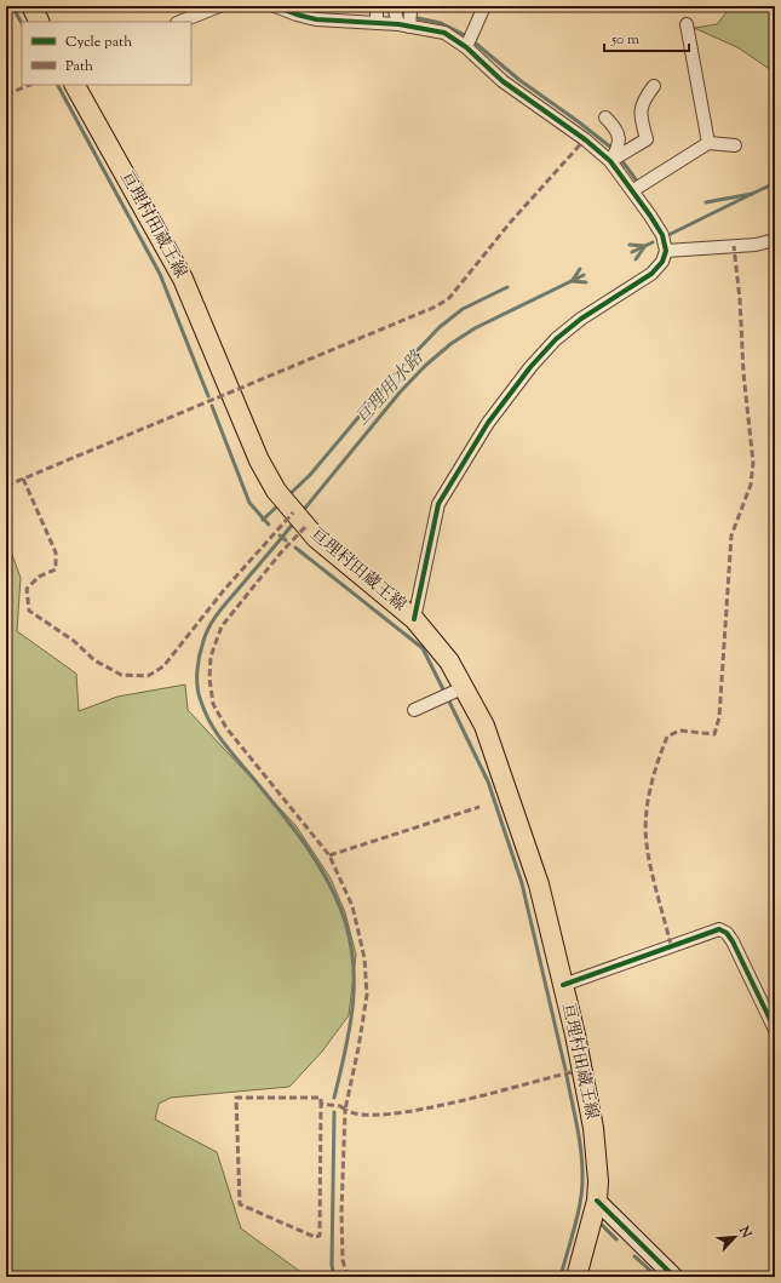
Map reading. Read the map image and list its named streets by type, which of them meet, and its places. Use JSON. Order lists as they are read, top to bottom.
{
  "streets": {
    "main road": ["亘理村田蔵王線"]
  },
  "water": ["亘理用水路"],
  "legend": ["Cycle path", "Path"],
  "scale_bar": "50 m",
  "north": "top right"
}
